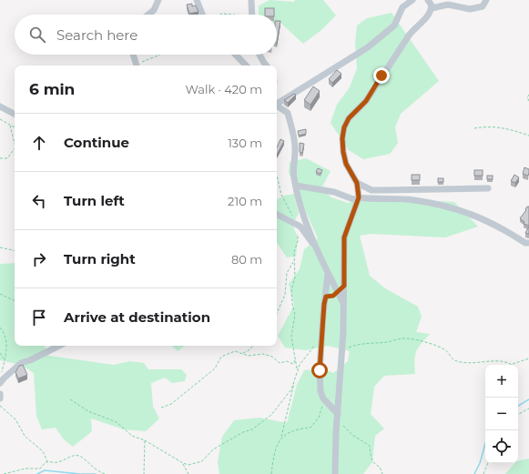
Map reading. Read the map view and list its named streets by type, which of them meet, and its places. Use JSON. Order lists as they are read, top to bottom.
{
  "page": {
    "search": "Search here",
    "heading": ["6 min", "Walk · 420 m"],
    "list": [
      ["Continue", "130 m"],
      ["Turn left", "210 m"],
      ["Turn right", "80 m"],
      "Arrive at destination"
    ],
    "map_buttons": ["+", "−"]
  }
}
